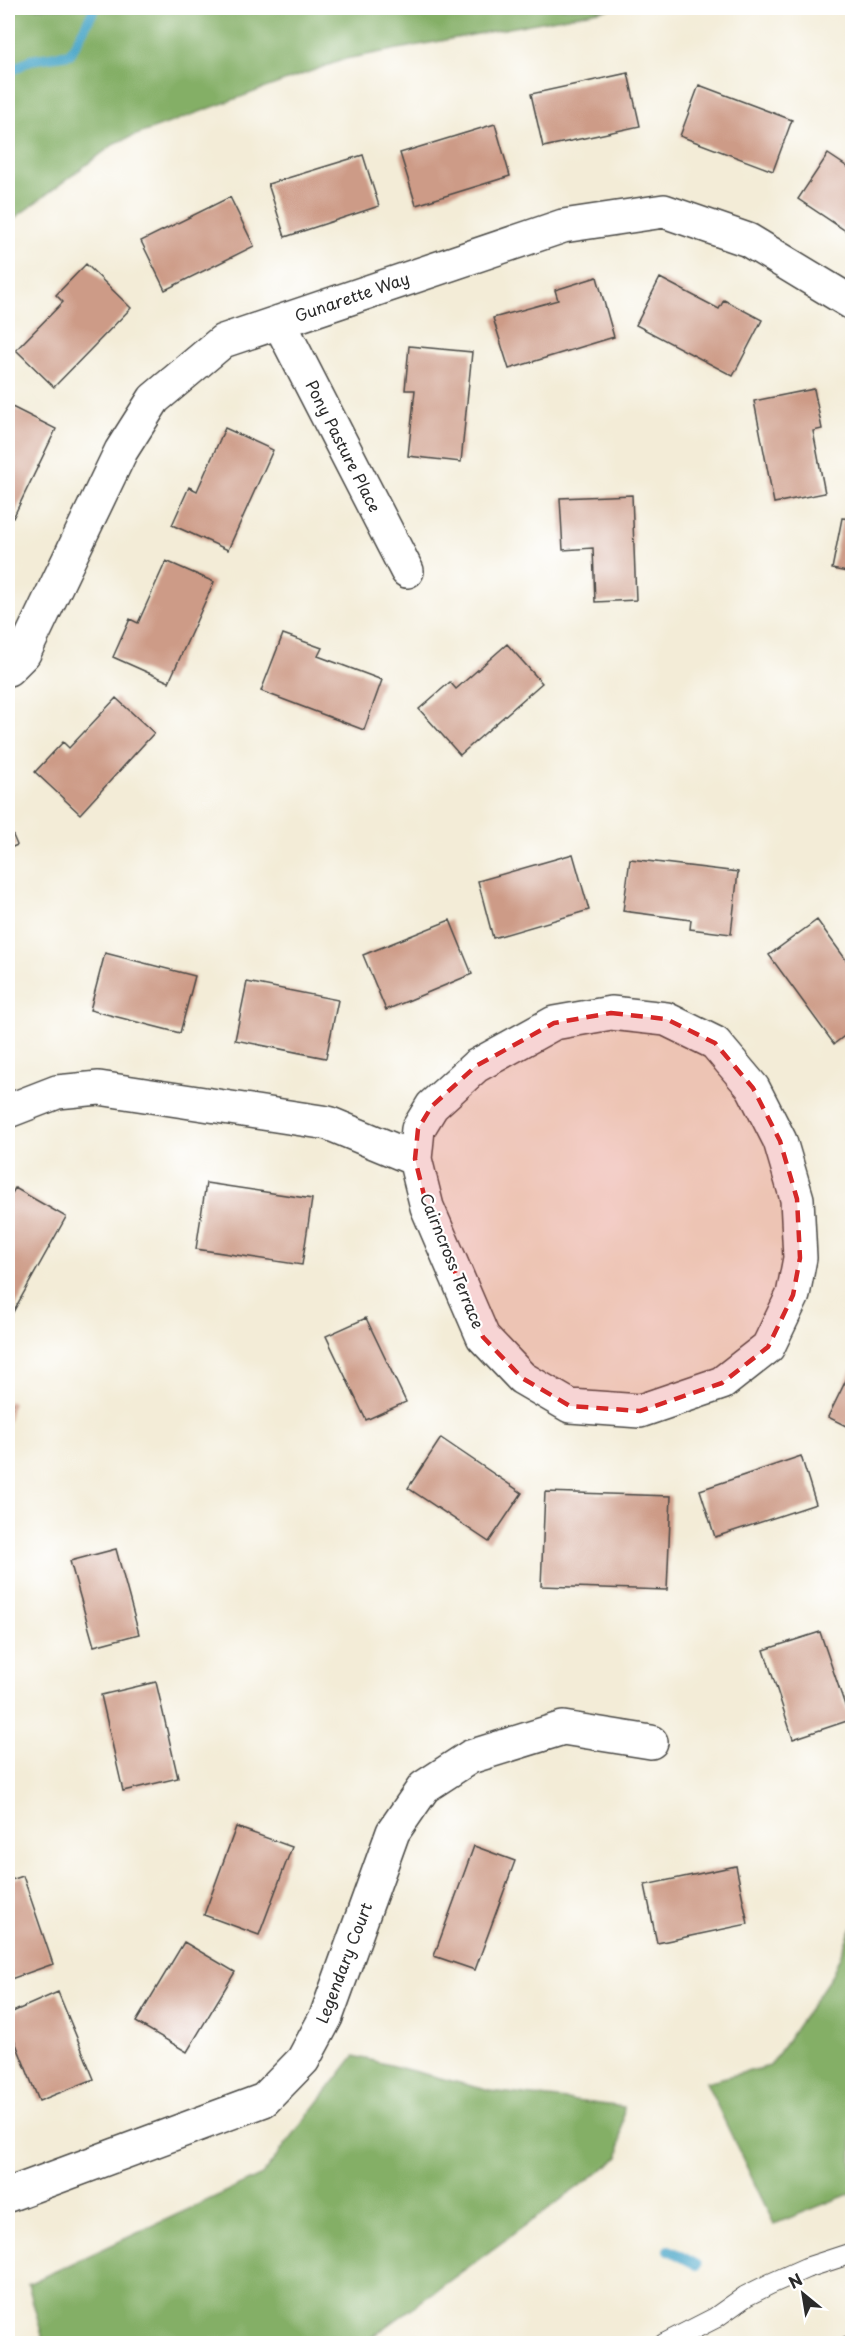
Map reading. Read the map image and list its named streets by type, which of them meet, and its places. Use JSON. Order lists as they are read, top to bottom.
{
  "streets": {
    "street": [
      "Gunarette Way",
      "Pony Pasture Place",
      "Cairncross Terrace",
      "Legendary Court"
    ]
  },
  "crossings": [
    ["Gunarette Way", "Pony Pasture Place"]
  ],
  "north": "top left"
}
